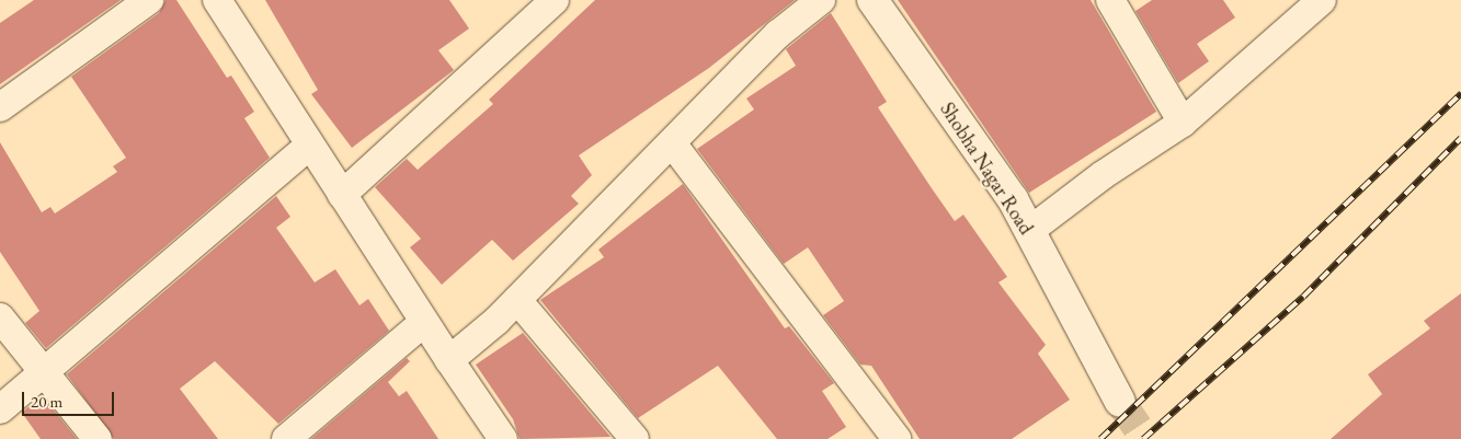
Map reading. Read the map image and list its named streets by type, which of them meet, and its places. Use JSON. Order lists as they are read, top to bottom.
{
  "streets": {
    "street": ["Shobha Nagar Road"]
  },
  "scale_bar": "20 m"
}
